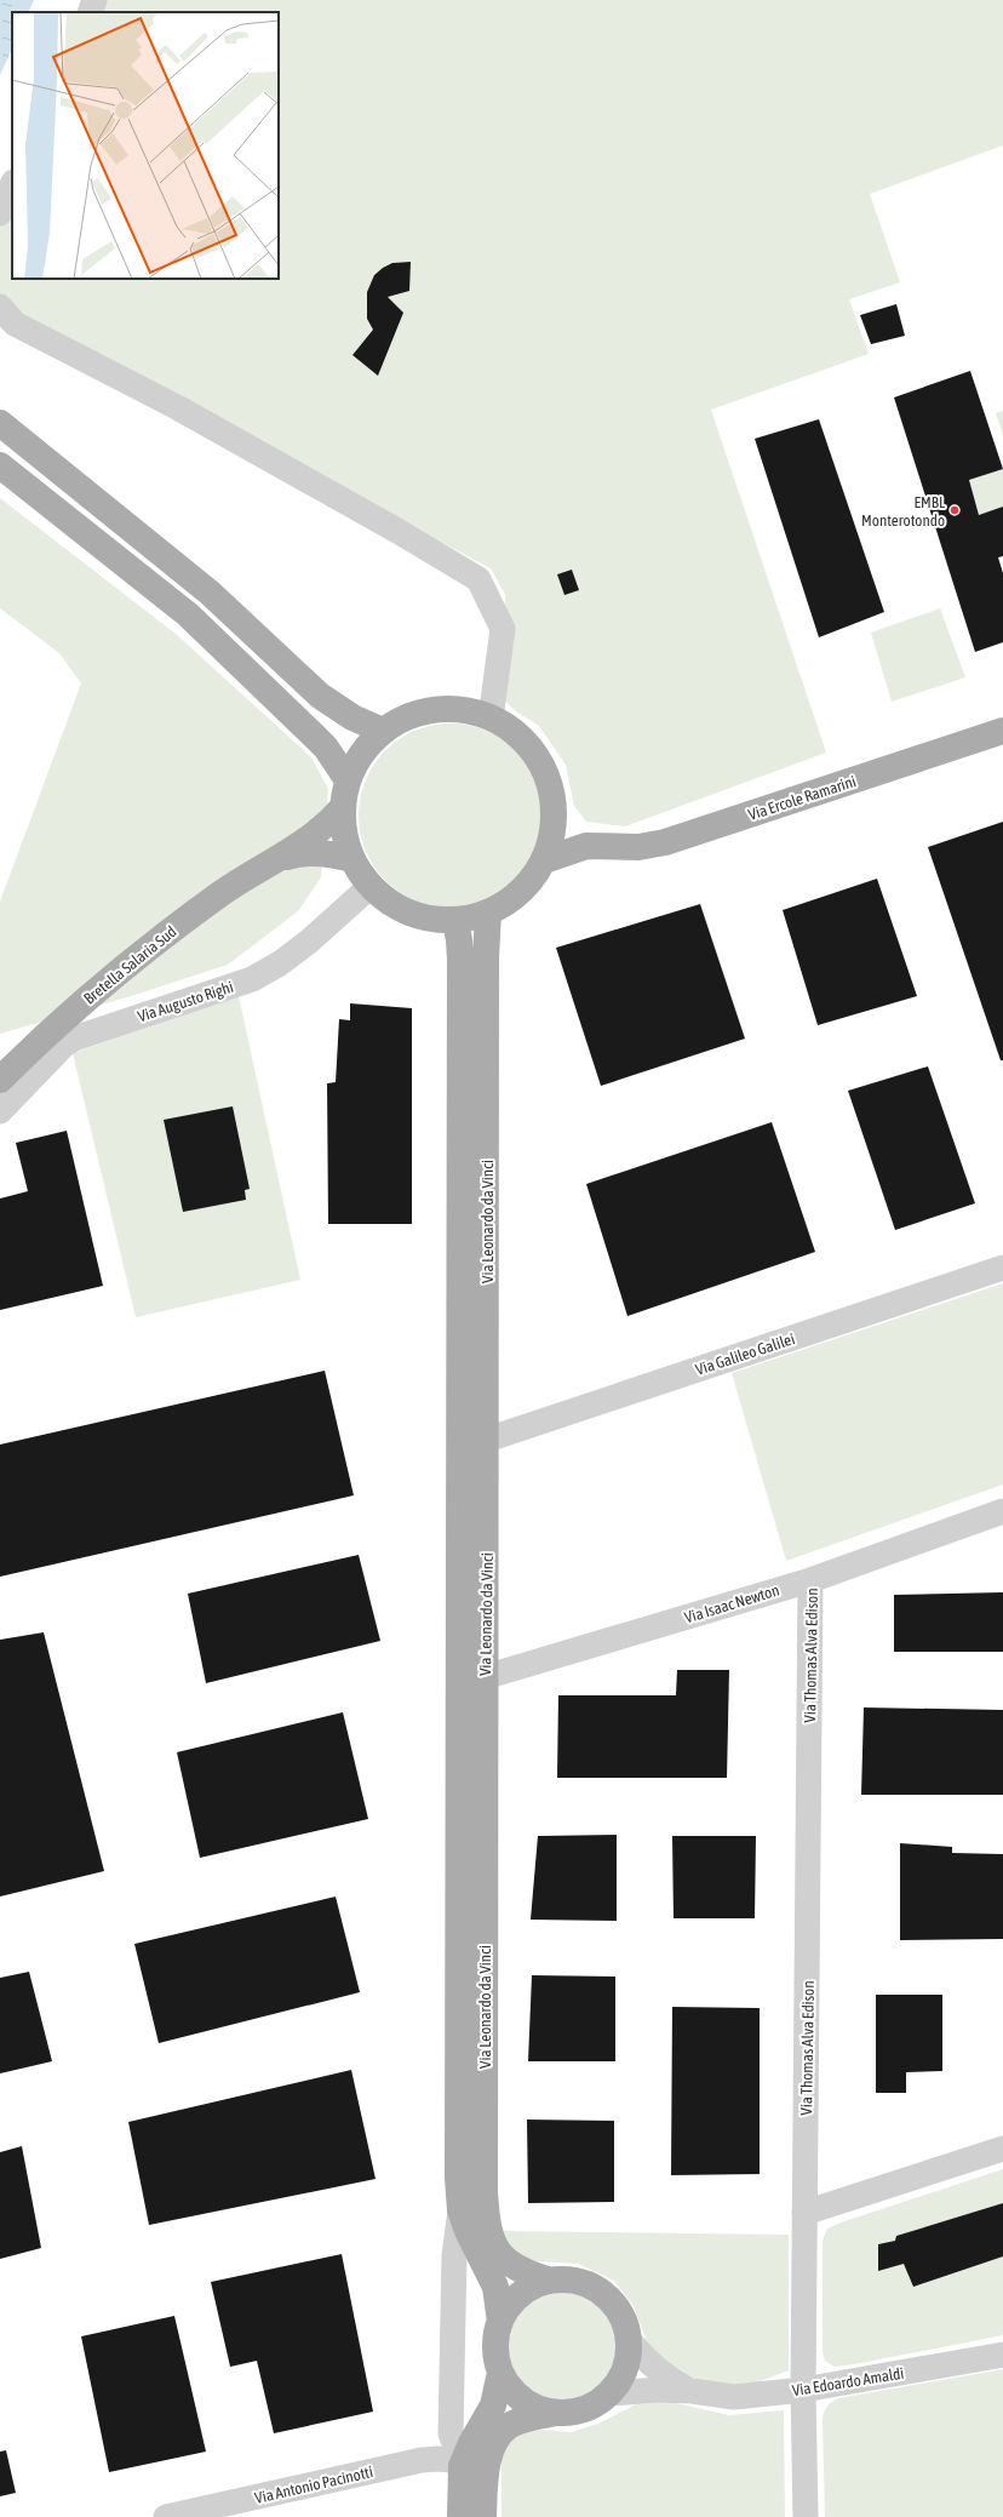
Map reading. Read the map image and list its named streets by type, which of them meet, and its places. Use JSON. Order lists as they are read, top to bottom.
{
  "streets": {
    "main road": ["Via Ercole Ramarini", "Bretella Salaria Sud", "Via Leonardo da Vinci"],
    "street": [
      "Via Augusto Righi",
      "Via Galileo Galilei",
      "Via Isaac Newton",
      "Via Thomas Alva Edison",
      "Via Edoardo Amaldi",
      "Via Antonio Pacinotti"
    ]
  },
  "crossings": [
    ["Via Leonardo da Vinci", "Via Galileo Galilei"],
    ["Via Leonardo da Vinci", "Via Isaac Newton"],
    ["Via Leonardo da Vinci", "Via Antonio Pacinotti"],
    ["Via Isaac Newton", "Via Thomas Alva Edison"],
    ["Via Thomas Alva Edison", "Via Edoardo Amaldi"]
  ],
  "places": ["EMBL Monterotondo"]
}
